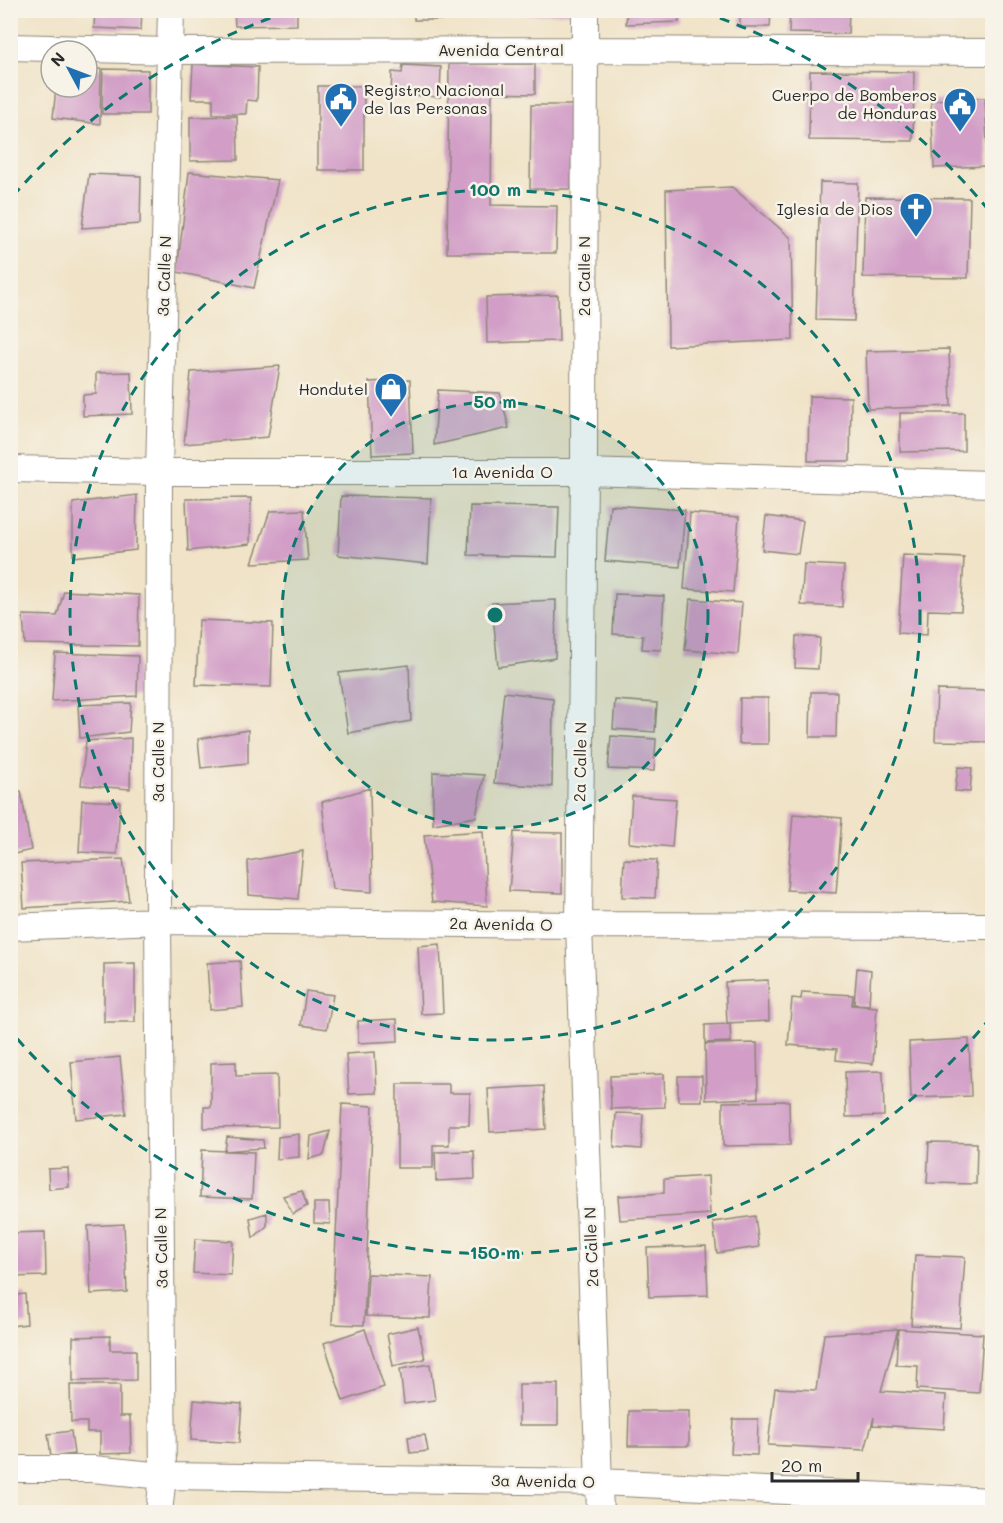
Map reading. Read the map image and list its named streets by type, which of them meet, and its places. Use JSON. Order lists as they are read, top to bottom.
{
  "streets": {
    "street": [
      "Avenida Central",
      "3a Calle N",
      "2a Calle N",
      "1a Avenida O",
      "2a Avenida O",
      "3a Avenida O"
    ]
  },
  "crossings": [
    ["Avenida Central", "3a Calle N"],
    ["Avenida Central", "2a Calle N"],
    ["3a Calle N", "1a Avenida O"],
    ["3a Calle N", "2a Avenida O"],
    ["3a Calle N", "3a Avenida O"],
    ["2a Calle N", "1a Avenida O"],
    ["2a Calle N", "2a Avenida O"],
    ["2a Calle N", "3a Avenida O"]
  ],
  "places": {
    "public building": ["Registro Nacional de las Personas", "Cuerpo de Bomberos de Honduras"],
    "church": ["Iglesia de Dios"],
    "shop": ["Hondutel"]
  },
  "scale_bar": "20 m",
  "north": "top left",
  "rings": ["100 m", "50 m", "150 m"]
}
